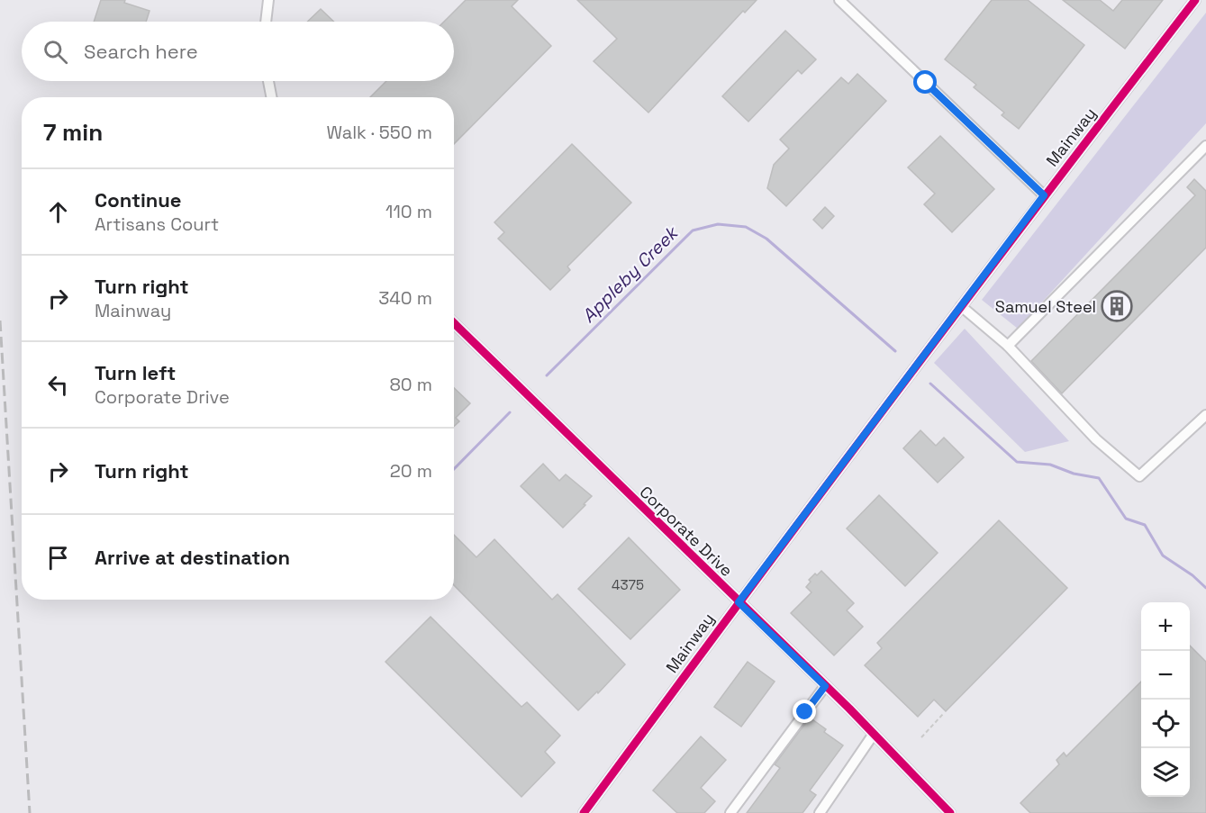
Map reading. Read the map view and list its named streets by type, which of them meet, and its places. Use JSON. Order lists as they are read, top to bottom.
{
  "streets": {
    "street": ["Mainway", "Corporate Drive"]
  },
  "crossings": [
    ["Mainway", "Corporate Drive"]
  ],
  "water": ["Appleby Creek"],
  "places": {
    "building": ["Samuel Steel"]
  },
  "house_numbers": ["4375"],
  "page": {
    "search": "Search here",
    "heading": ["7 min", "Walk · 550 m"],
    "list": [
      ["Continue", "Artisans Court", "110 m"],
      ["Turn right", "Mainway", "340 m"],
      ["Turn left", "Corporate Drive", "80 m"],
      ["Turn right", "20 m"],
      "Arrive at destination"
    ],
    "map_buttons": ["+", "−"]
  }
}
